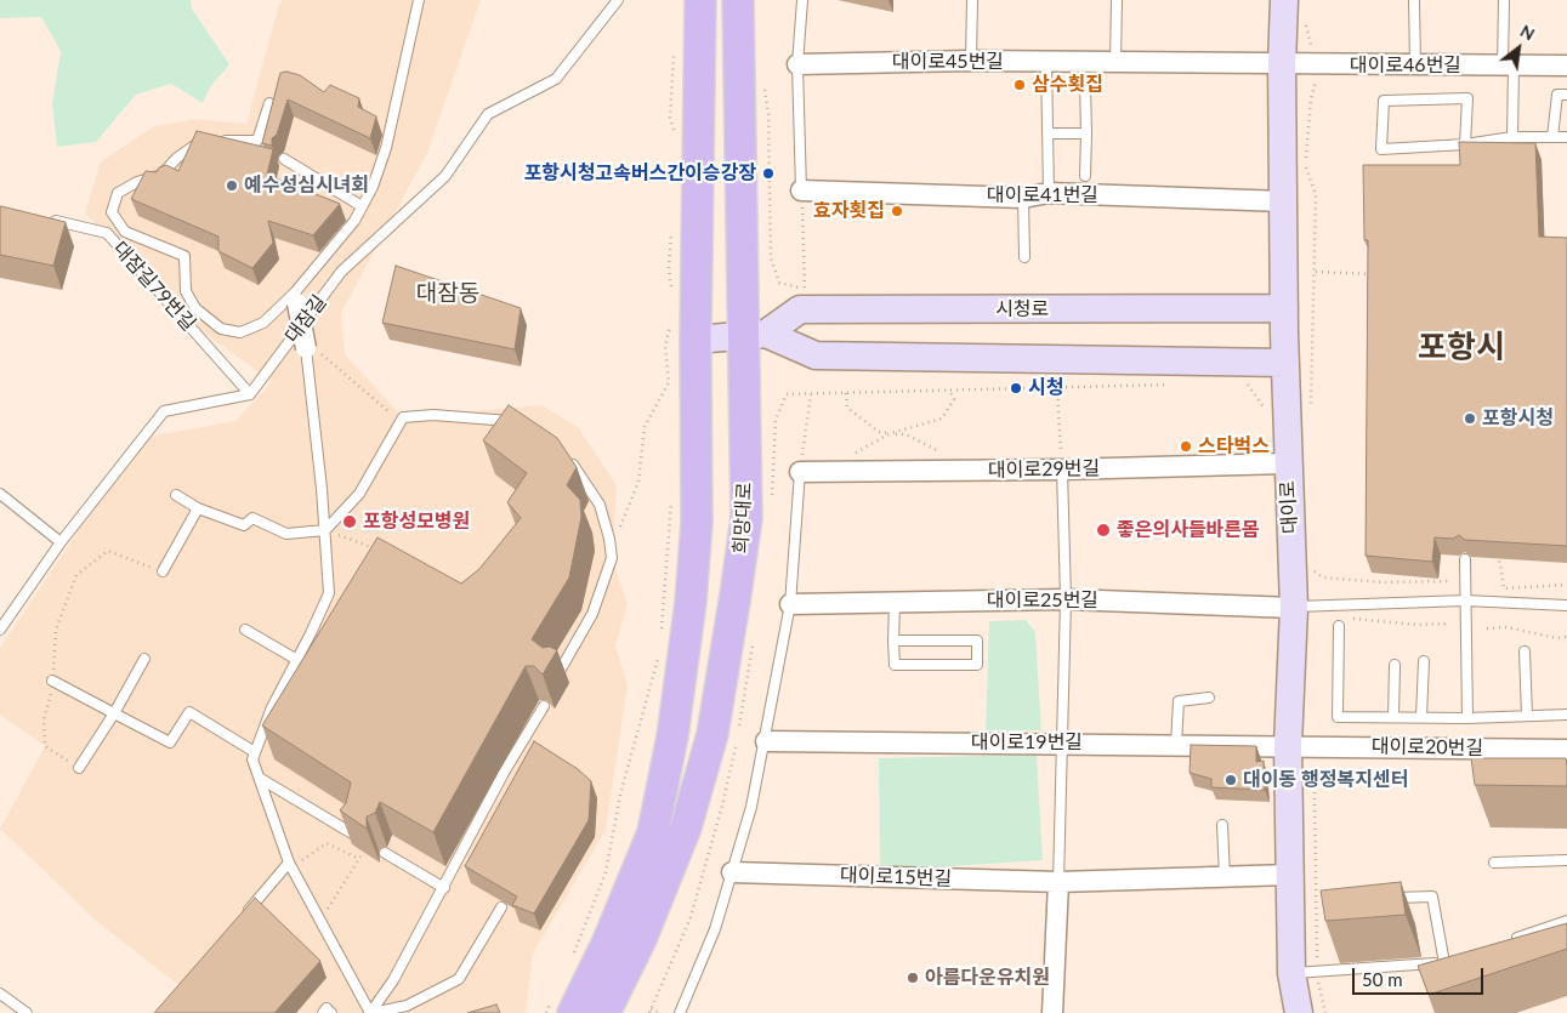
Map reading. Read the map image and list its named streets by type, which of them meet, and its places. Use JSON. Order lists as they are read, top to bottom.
{
  "streets": {
    "main road": ["희망대로"],
    "street": [
      "대이로45번길",
      "대이로46번길",
      "대이로41번길",
      "시청로",
      "대이로29번길",
      "대이로",
      "대이로25번길",
      "대이로19번길",
      "대이로20번길",
      "대이로15번길"
    ],
    "lane": ["대잠길79번길", "대잠길"]
  },
  "crossings": [
    ["대이로45번길", "대이로46번길"],
    ["대이로45번길", "대이로"],
    ["대이로46번길", "대이로"],
    ["대이로41번길", "대이로"],
    ["대잠길79번길", "대잠길"],
    ["시청로", "대이로"],
    ["시청로", "희망대로"],
    ["대이로29번길", "대이로"],
    ["대이로", "대이로25번길"],
    ["대이로", "대이로19번길"],
    ["대이로", "대이로20번길"],
    ["대이로", "대이로15번길"],
    ["대이로19번길", "대이로20번길"]
  ],
  "districts": ["대잠동", "포항시"],
  "places": [
    "삼수횟집",
    "포항시청고속버스간이승강장",
    "예수성심시녀회",
    "효자횟집",
    "시청",
    "포항시청",
    "스타벅스",
    "포항성모병원",
    "좋은의사들바른몸",
    "대이동 행정복지센터",
    "아름다운유치원"
  ],
  "scale_bar": "50 m",
  "north": "top right"
}
